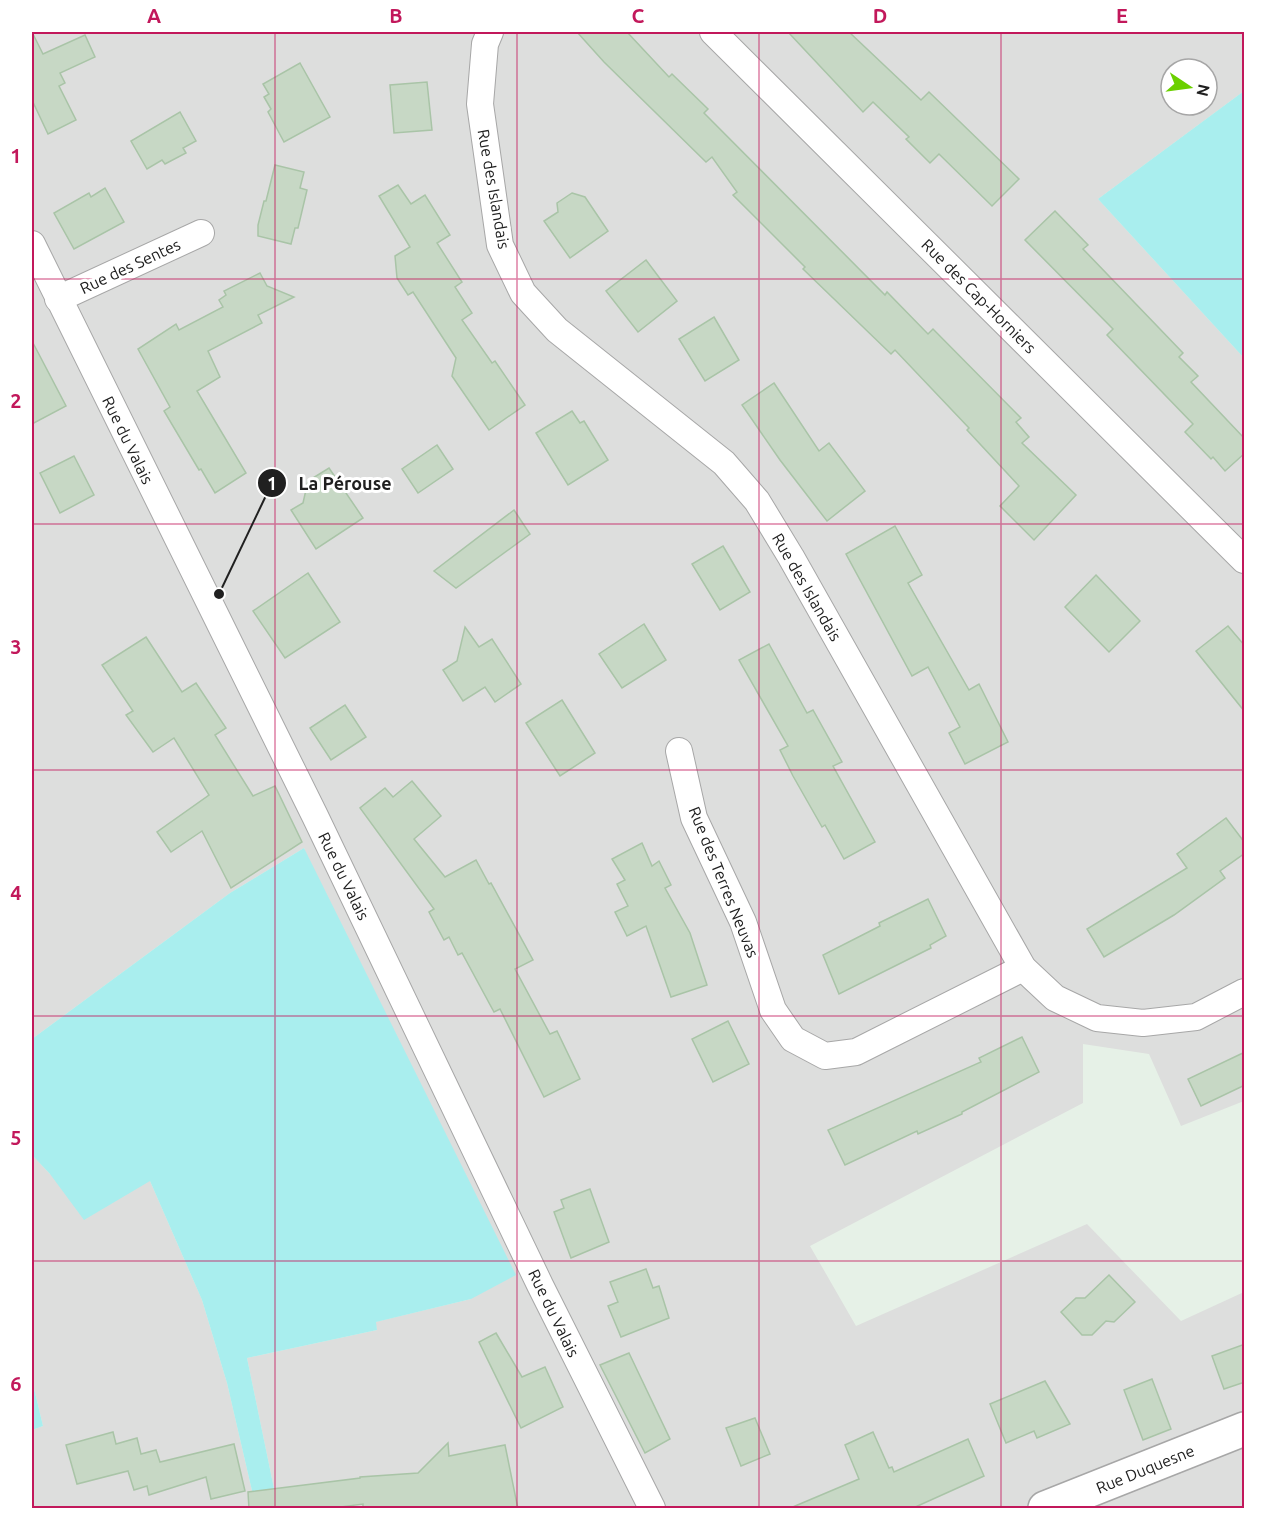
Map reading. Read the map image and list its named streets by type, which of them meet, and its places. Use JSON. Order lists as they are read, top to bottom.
{
  "streets": {
    "street": [
      "Rue des Islandais",
      "Rue des Sentes",
      "Rue des Cap-Horniers",
      "Rue du Valais",
      "Rue des Terres Neuvas",
      "Rue Duquesne"
    ]
  },
  "crossings": [
    ["Rue des Islandais", "Rue des Terres Neuvas"],
    ["Rue des Sentes", "Rue du Valais"]
  ],
  "places": ["La Pérouse"],
  "north": "right",
  "grid": {
    "columns": [
      "A",
      "B",
      "C",
      "D",
      "E"
    ],
    "rows": [
      "1",
      "2",
      "3",
      "4",
      "5",
      "6"
    ]
  }
}
